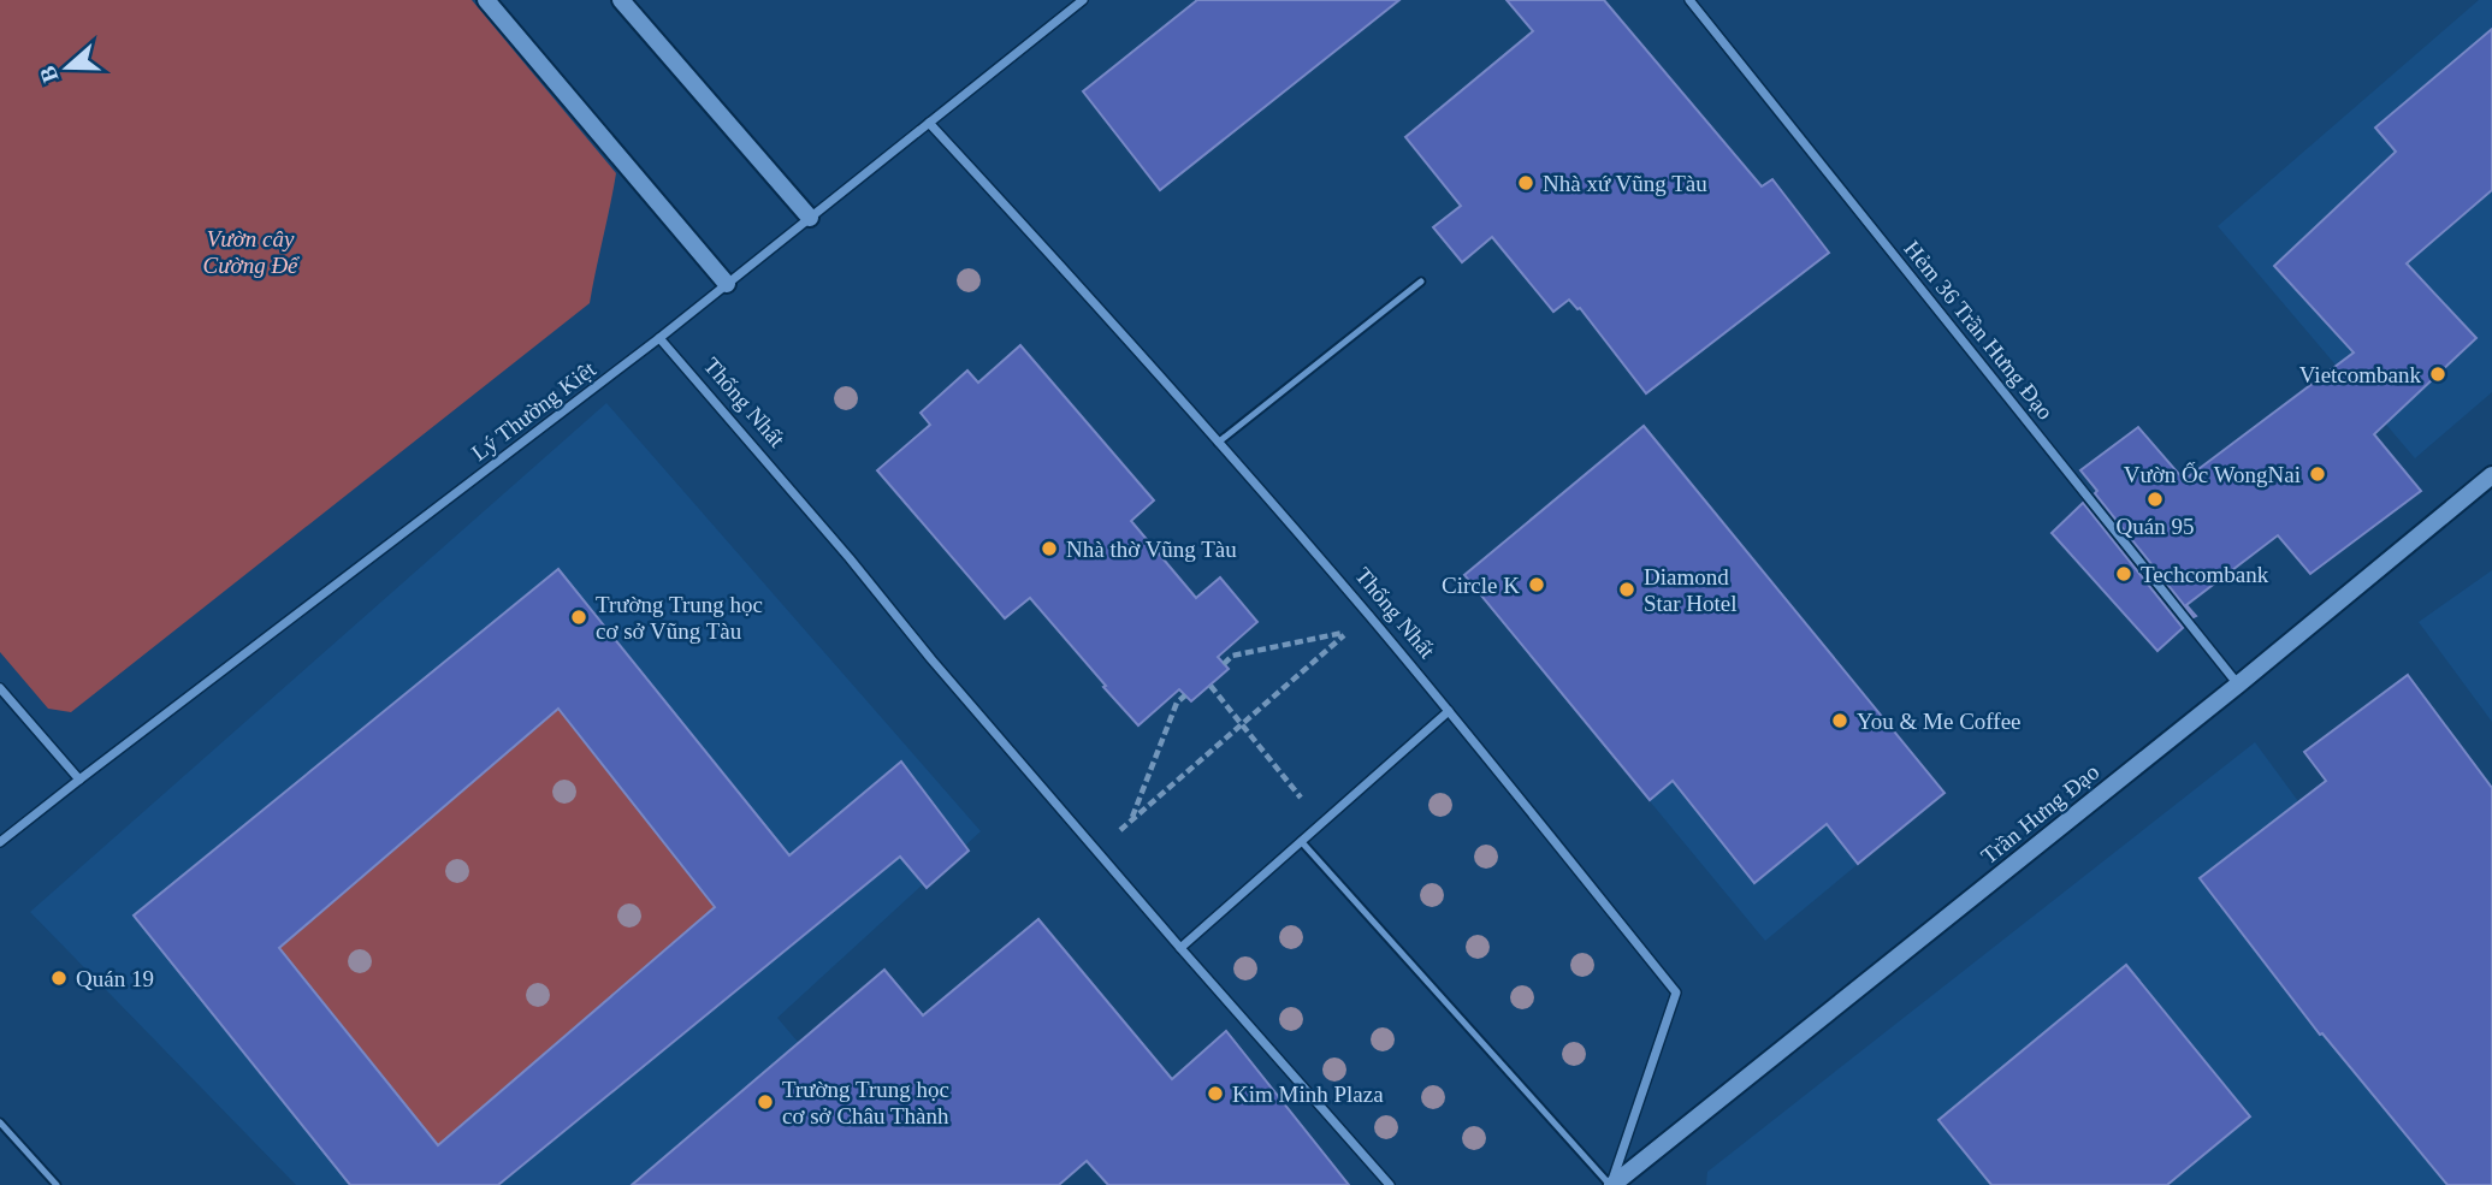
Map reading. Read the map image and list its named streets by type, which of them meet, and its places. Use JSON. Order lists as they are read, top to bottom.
{
  "streets": {
    "main road": ["Trần Hưng Đạo"],
    "street": ["Hẻm 36 Trần Hưng Đạo", "Thống Nhất", "Lý Thường Kiệt"]
  },
  "crossings": [
    ["Hẻm 36 Trần Hưng Đạo", "Trần Hưng Đạo"],
    ["Thống Nhất", "Lý Thường Kiệt"],
    ["Thống Nhất", "Trần Hưng Đạo"]
  ],
  "parks": ["Vườn cây Cường Để"],
  "places": [
    "Nhà xứ Vũng Tàu",
    "Vietcombank",
    "Vườn Ốc WongNai",
    "Quán 95",
    "Nhà thờ Vũng Tàu",
    "Techcombank",
    "Circle K",
    "Diamond Star Hotel",
    "Trường Trung học cơ sở Vũng Tàu",
    "You & Me Coffee",
    "Quán 19",
    "Kim Minh Plaza",
    "Trường Trung học cơ sở Châu Thành"
  ],
  "north": "left"
}
